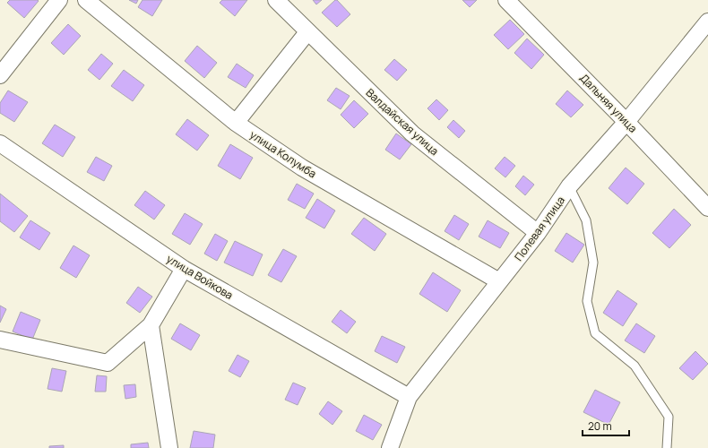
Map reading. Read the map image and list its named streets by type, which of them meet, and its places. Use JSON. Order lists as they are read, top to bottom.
{
  "streets": {
    "street": [
      "Дальняя улица",
      "Валдайская улица",
      "улица Колумба",
      "Полевая улица",
      "улица Войкова"
    ]
  },
  "crossings": [
    ["Дальняя улица", "Полевая улица"],
    ["Валдайская улица", "Полевая улица"],
    ["улица Колумба", "Полевая улица"],
    ["Полевая улица", "улица Войкова"]
  ],
  "scale_bar": "20 m"
}
